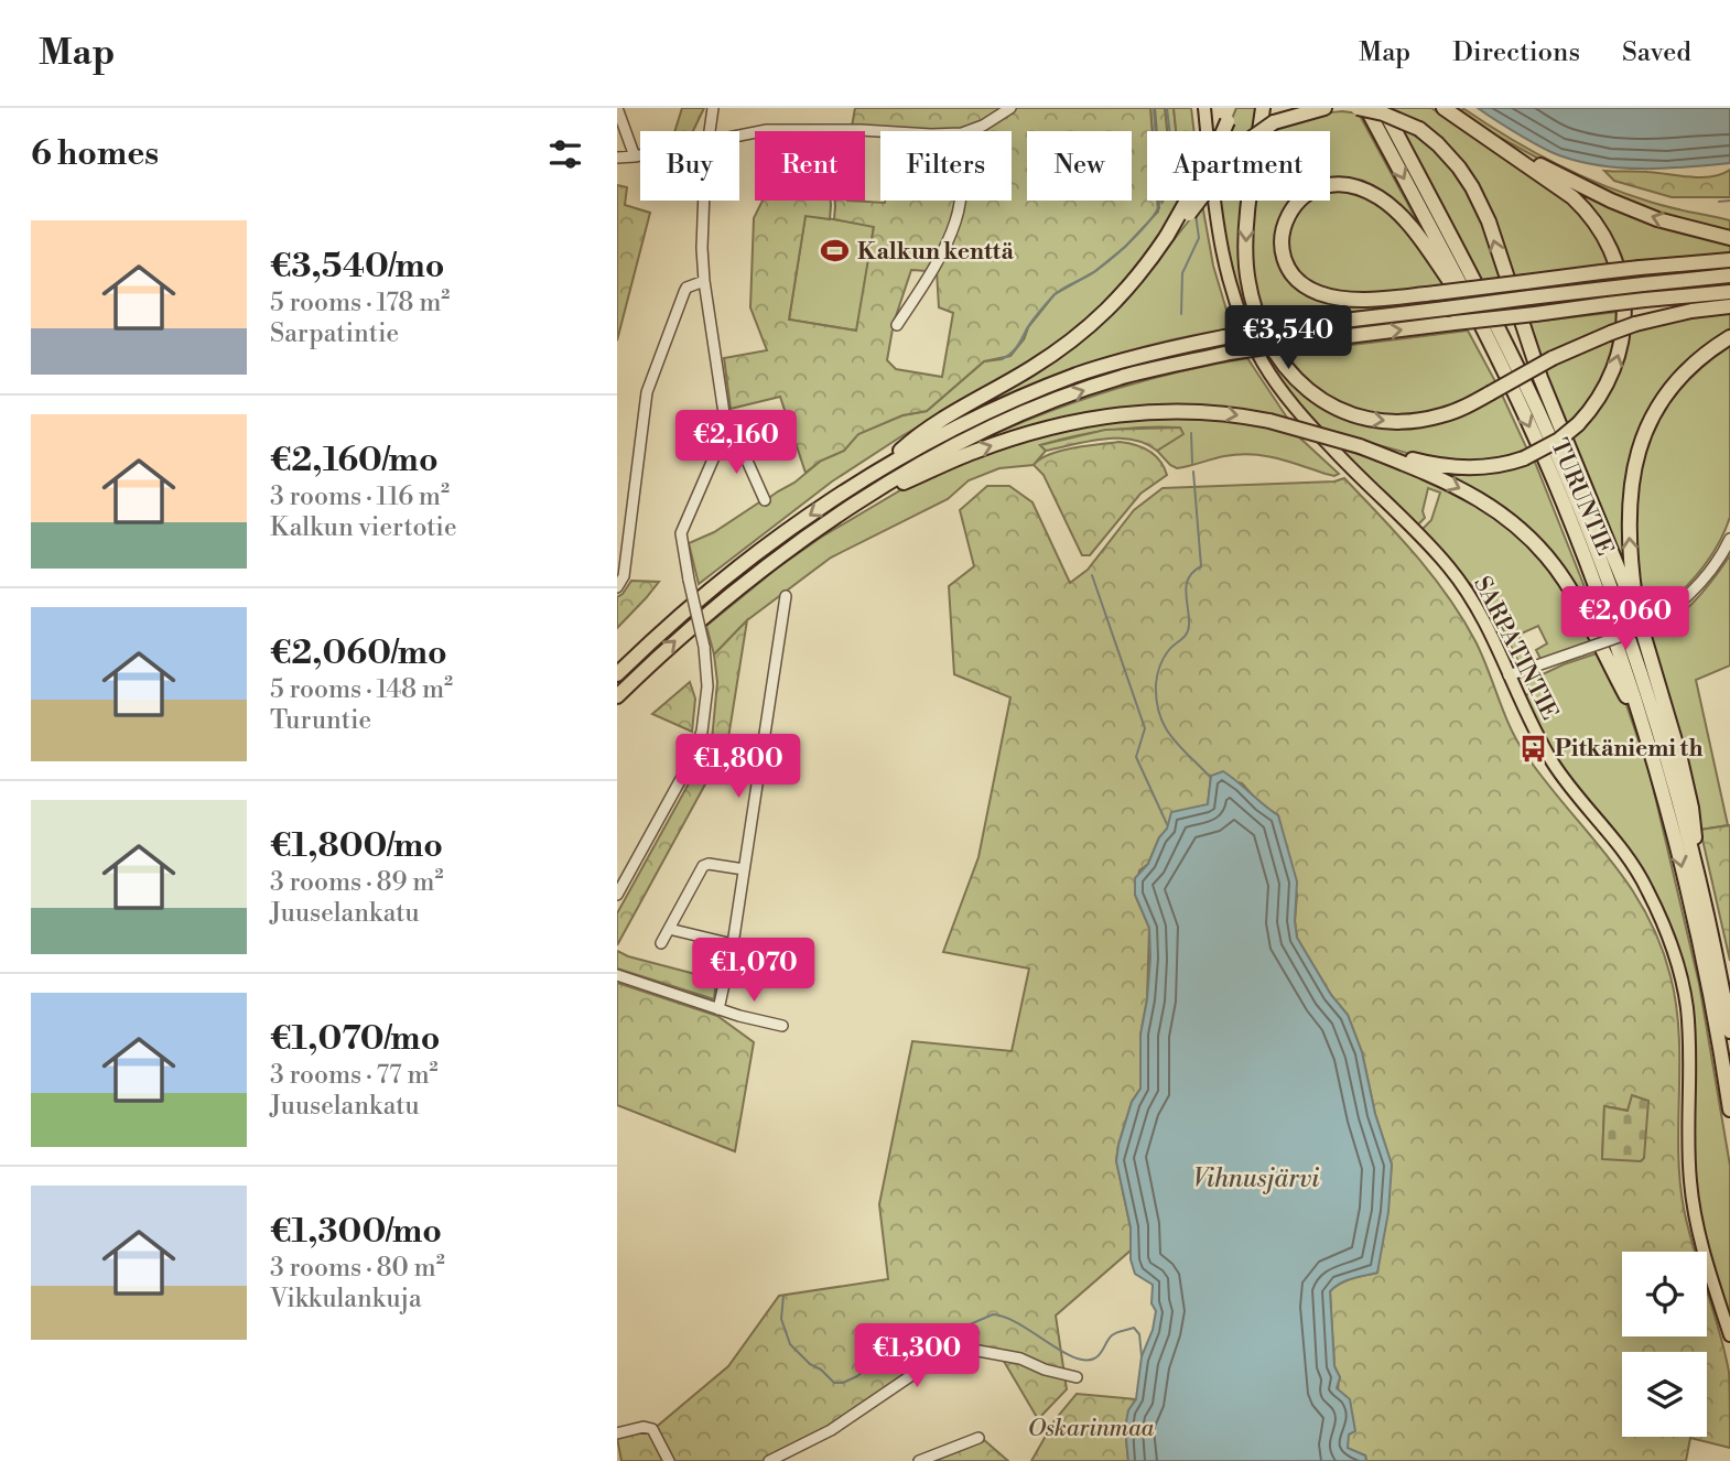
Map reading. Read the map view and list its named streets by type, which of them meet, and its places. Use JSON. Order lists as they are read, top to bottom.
{
  "streets": {
    "highway": ["TURUNTIE"],
    "main road": ["SARPATINTIE"]
  },
  "water": ["Vihnusjärvi"],
  "parks": ["Oskarinmaa"],
  "places": {
    "sports": ["Kalkun kenttä"],
    "bus stop": ["Pitkäniemi th"]
  },
  "page": {
    "header": "Map",
    "nav": ["Map", "Directions", "Saved"],
    "heading": "6 homes",
    "chip": [
      "Buy",
      "Rent",
      "Filters",
      "New",
      "Apartment"
    ],
    "list": [
      {
        "name": "€3,540/mo",
        "note": "5 rooms · 178 m² · Sarpatintie"
      },
      {
        "name": "€2,160/mo",
        "note": "3 rooms · 116 m² · Kalkun viertotie"
      },
      {
        "name": "€2,060/mo",
        "note": "5 rooms · 148 m² · Turuntie"
      },
      {
        "name": "€1,800/mo",
        "note": "3 rooms · 89 m² · Juuselankatu"
      },
      {
        "name": "€1,070/mo",
        "note": "3 rooms · 77 m² · Juuselankatu"
      },
      {
        "name": "€1,300/mo",
        "note": "3 rooms · 80 m² · Vikkulankuja"
      }
    ],
    "price": [
      "€3,540",
      "€2,160",
      "€2,060",
      "€1,800",
      "€1,070",
      "€1,300"
    ]
  }
}
